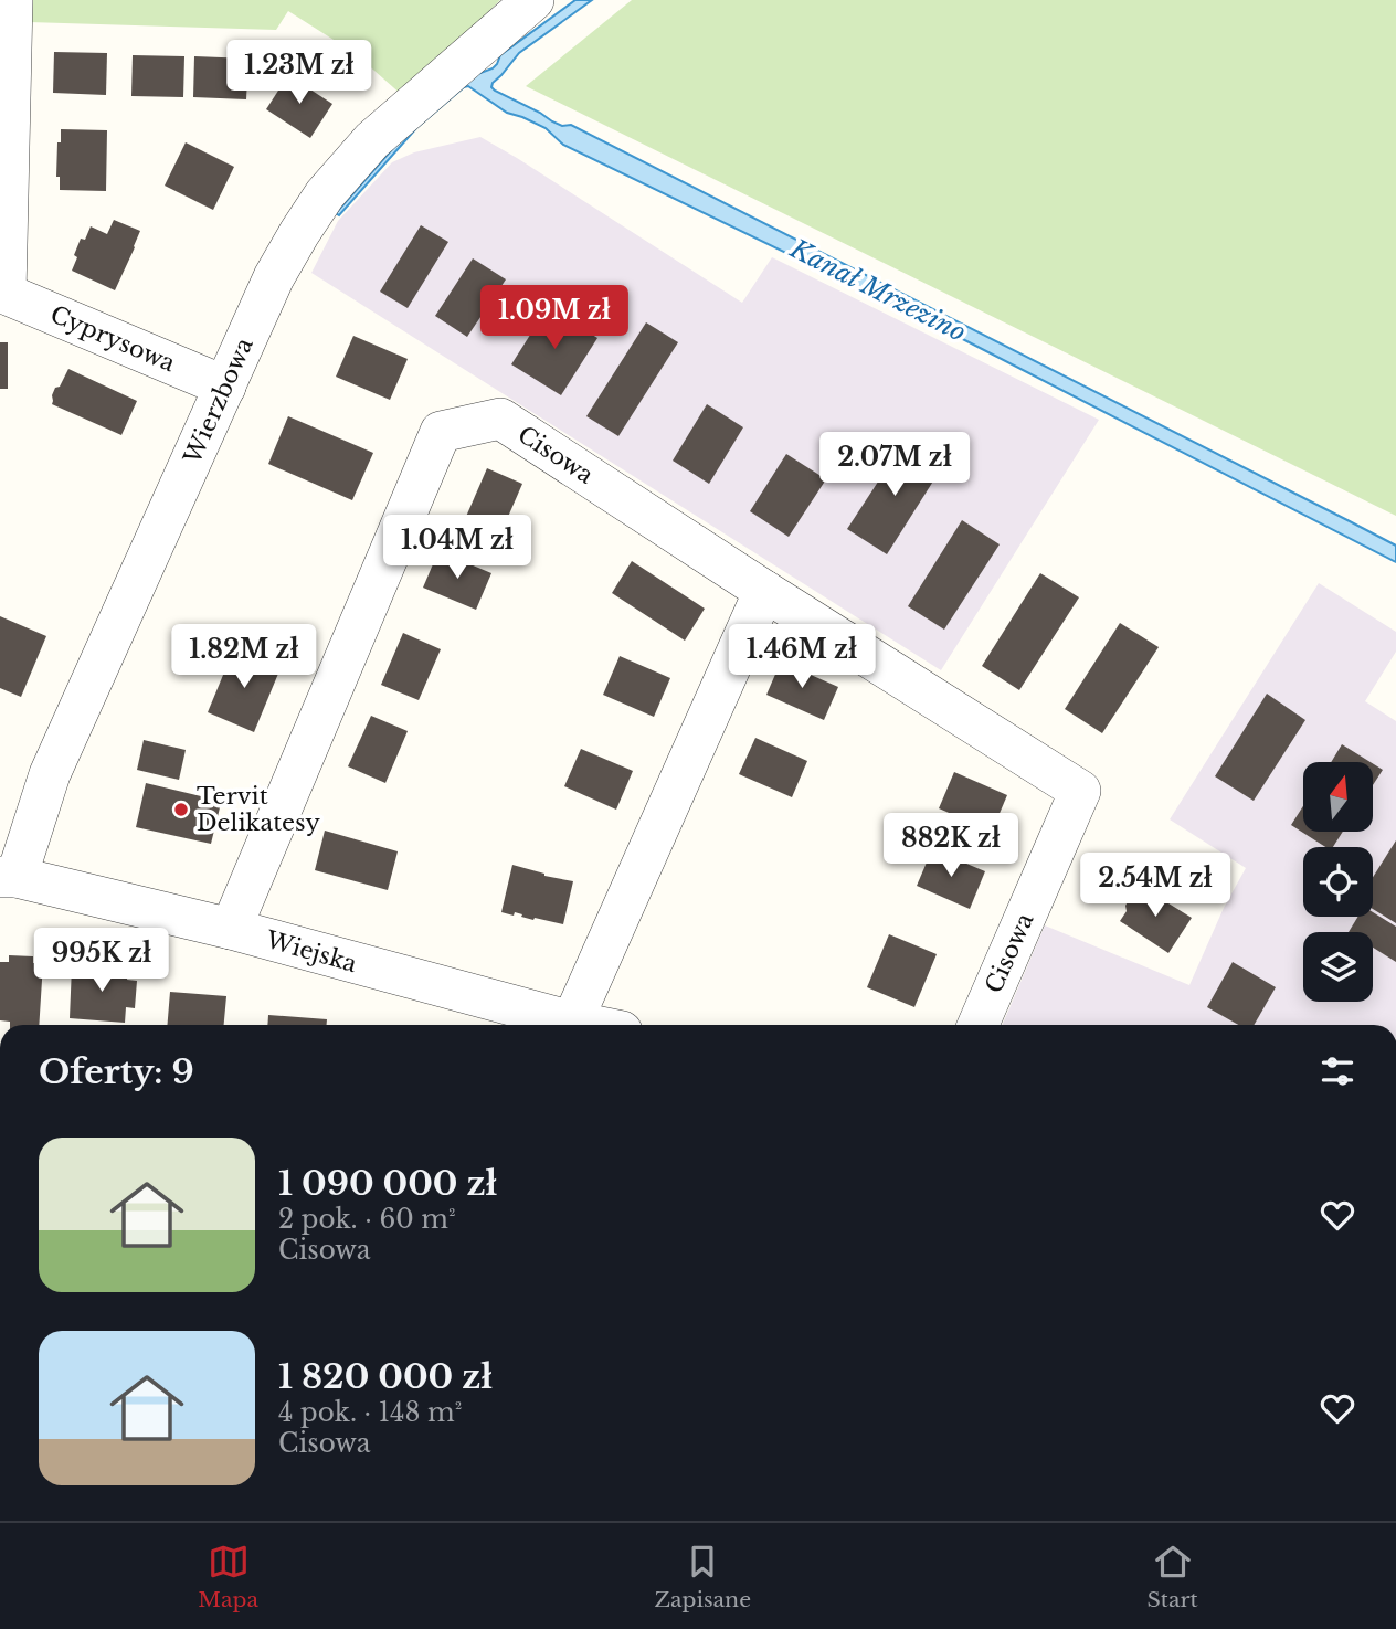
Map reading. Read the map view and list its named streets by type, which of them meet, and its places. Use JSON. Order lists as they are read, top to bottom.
{
  "streets": {
    "street": [
      "Cyprysowa",
      "Wierzbowa",
      "Cisowa",
      "Wiejska"
    ]
  },
  "crossings": [
    ["Cyprysowa", "Wierzbowa"],
    ["Wierzbowa", "Wiejska"],
    ["Cisowa", "Wiejska"]
  ],
  "water": ["Kanał Mrzezino"],
  "places": ["Tervit Delikatesy"],
  "north": "top",
  "page": {
    "price": [
      "1.23M zł",
      "1.09M zł",
      "2.07M zł",
      "1.04M zł",
      "1.82M zł",
      "1.46M zł",
      "882K zł",
      "2.54M zł",
      "995K zł"
    ],
    "heading": "Oferty: 9",
    "list": [
      {
        "name": "1 090 000 zł",
        "note": "2 pok. · 60 m² · Cisowa"
      },
      {
        "name": "1 820 000 zł",
        "note": "4 pok. · 148 m² · Cisowa"
      }
    ],
    "tabs": ["Mapa", "Zapisane", "Start"]
  }
}
